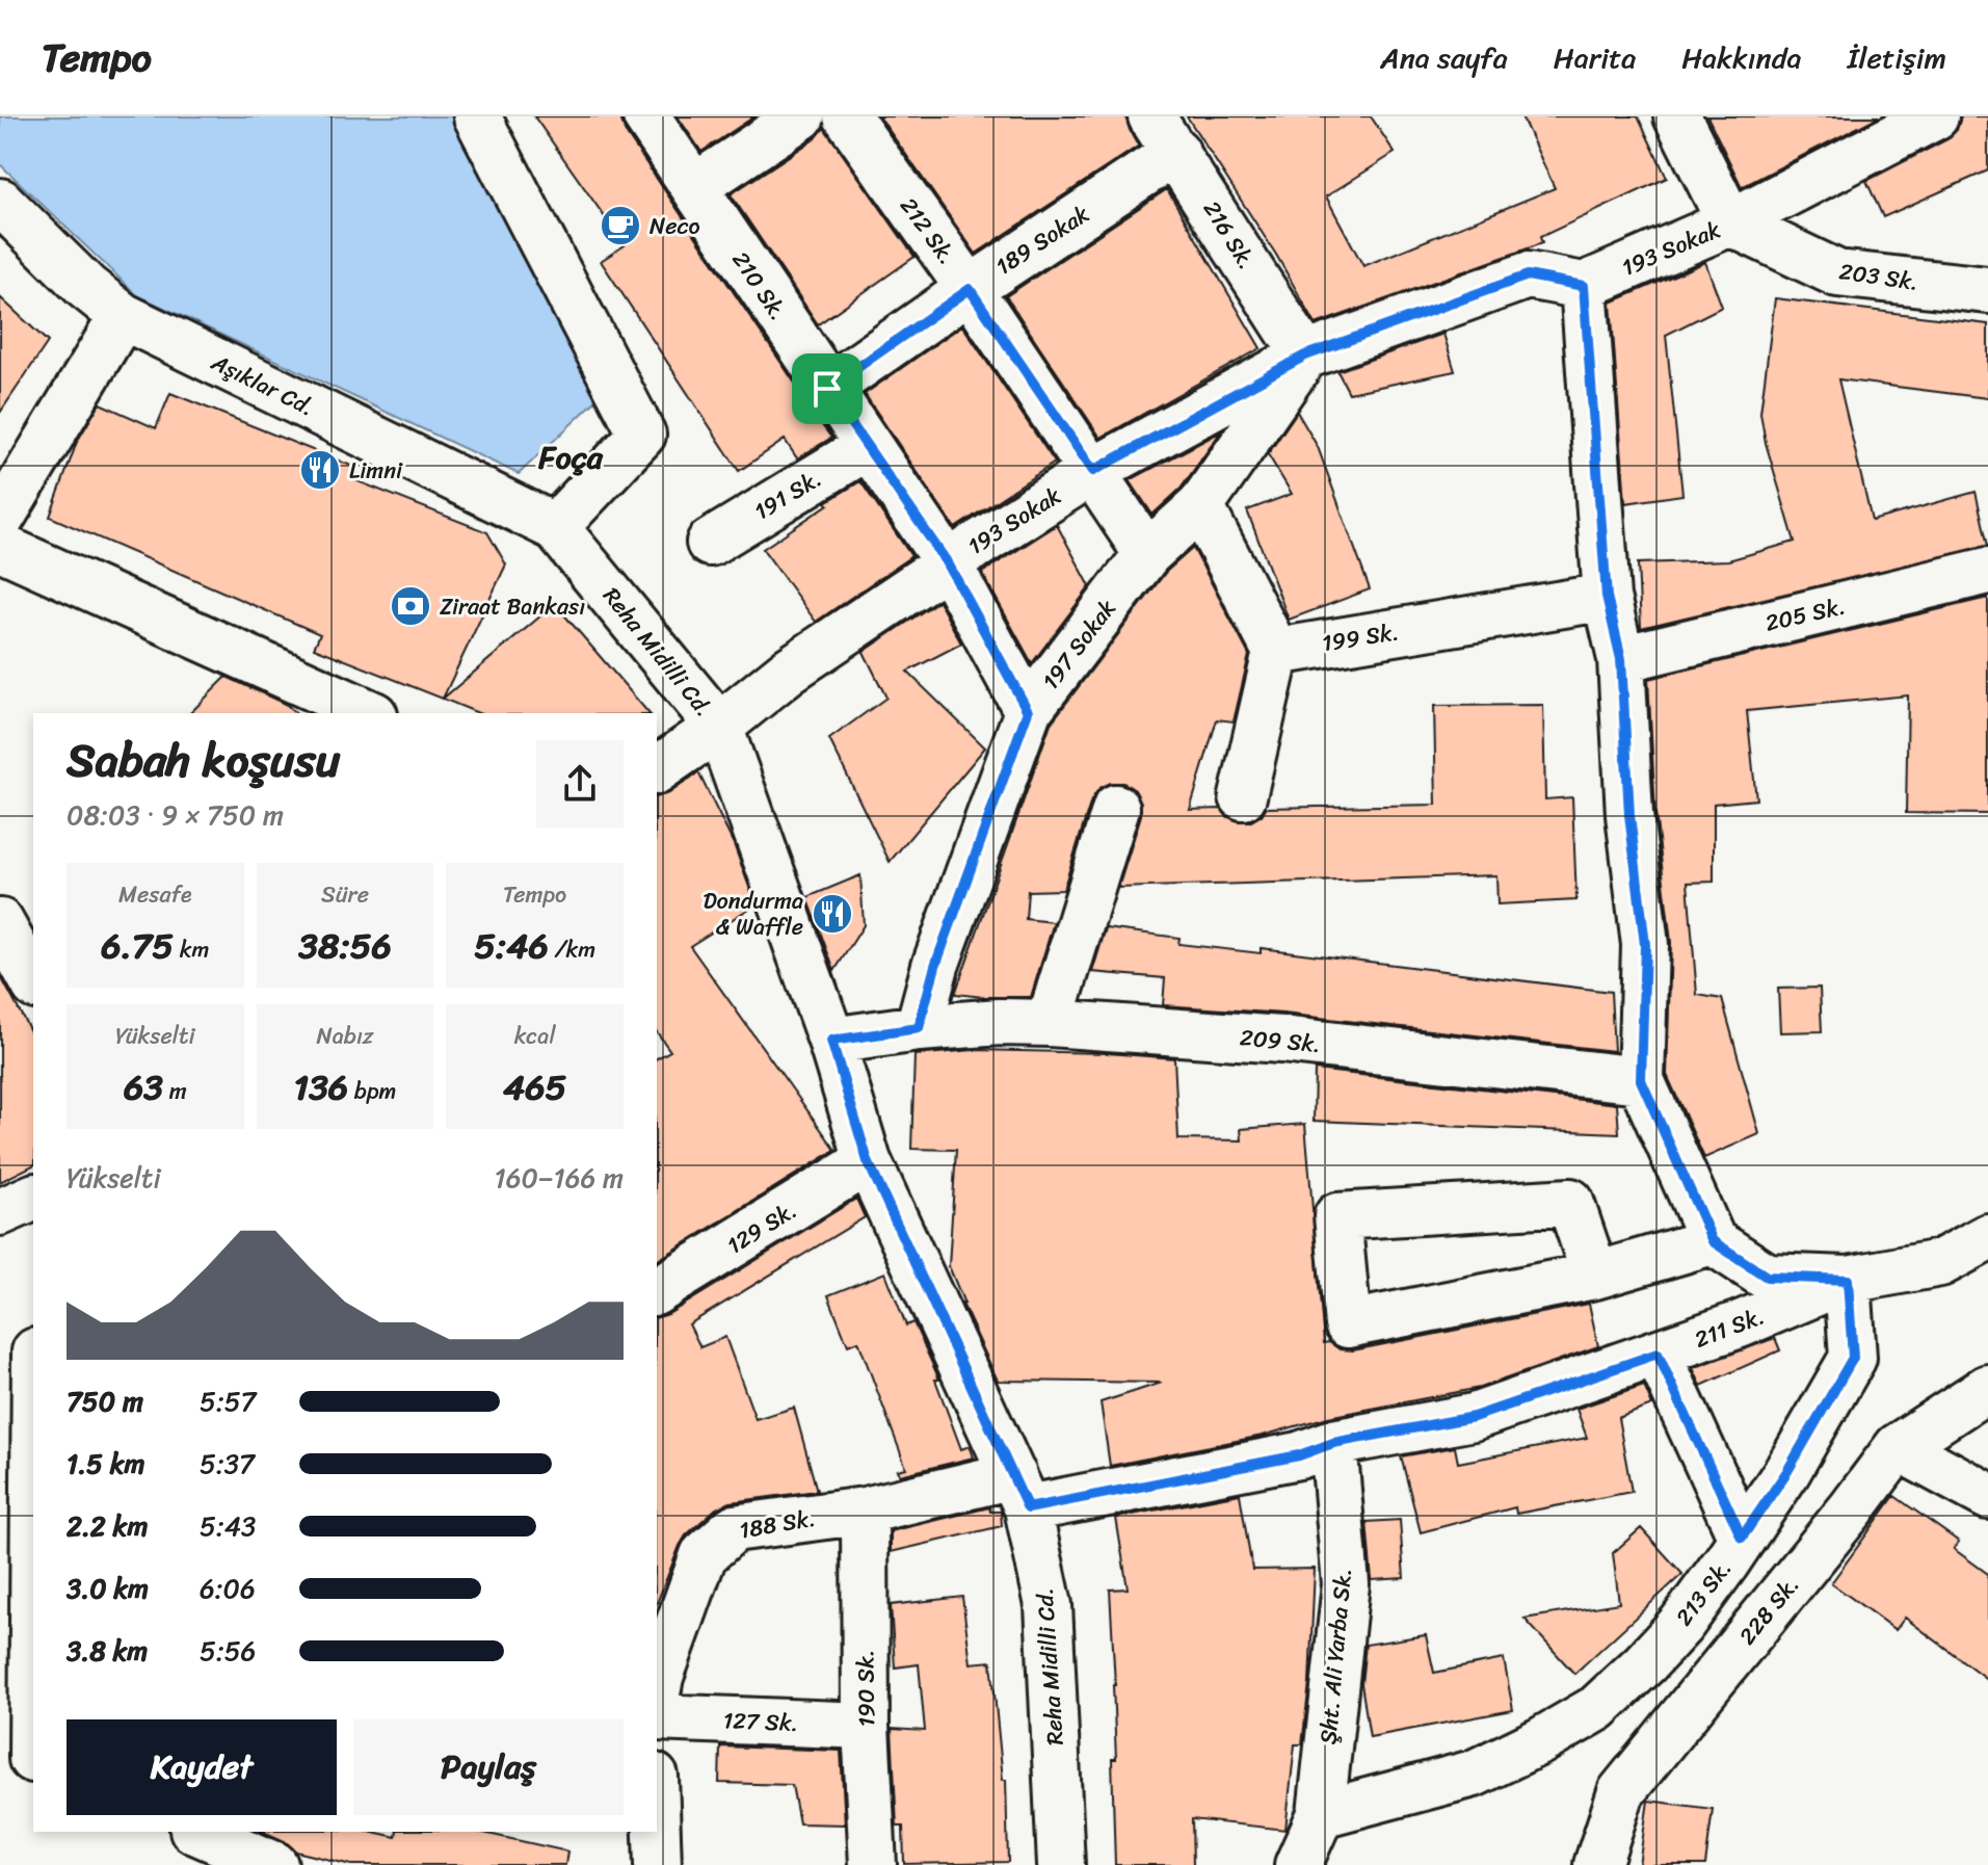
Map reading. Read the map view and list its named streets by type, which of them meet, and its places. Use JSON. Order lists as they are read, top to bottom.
{
  "streets": {
    "street": [
      "212 Sk.",
      "216 Sk.",
      "189 Sokak",
      "193 Sokak",
      "203 Sk.",
      "210 Sk.",
      "Aşıklar Cd.",
      "191 Sk.",
      "205 Sk.",
      "199 Sk.",
      "197 Sokak",
      "Reha Midilli Cd.",
      "209 Sk.",
      "129 Sk.",
      "211 Sk.",
      "188 Sk.",
      "213 Sk.",
      "228 Sk.",
      "Şht. Ali Yarba Sk.",
      "190 Sk.",
      "127 Sk."
    ]
  },
  "crossings": [
    ["212 Sk.", "189 Sokak"],
    ["212 Sk.", "193 Sokak"],
    ["212 Sk.", "197 Sokak"],
    ["216 Sk.", "189 Sokak"],
    ["216 Sk.", "193 Sokak"],
    ["216 Sk.", "197 Sokak"],
    ["189 Sokak", "210 Sk."],
    ["193 Sokak", "203 Sk."],
    ["193 Sokak", "210 Sk."],
    ["193 Sokak", "197 Sokak"],
    ["193 Sokak", "Reha Midilli Cd."],
    ["210 Sk.", "191 Sk."],
    ["210 Sk.", "197 Sokak"],
    ["Aşıklar Cd.", "Reha Midilli Cd."],
    ["197 Sokak", "209 Sk."],
    ["Reha Midilli Cd.", "209 Sk."],
    ["Reha Midilli Cd.", "129 Sk."],
    ["Reha Midilli Cd.", "211 Sk."],
    ["Reha Midilli Cd.", "188 Sk."],
    ["211 Sk.", "188 Sk."],
    ["211 Sk.", "213 Sk."],
    ["211 Sk.", "Şht. Ali Yarba Sk."],
    ["188 Sk.", "190 Sk."],
    ["213 Sk.", "Şht. Ali Yarba Sk."],
    ["190 Sk.", "127 Sk."]
  ],
  "districts": ["Foça"],
  "places": {
    "cafe": ["Neco"],
    "restaurant": ["Limni", "Dondurma & Waffle"],
    "bank": ["Ziraat Bankası"]
  },
  "page": {
    "header": "Tempo",
    "nav": [
      "Ana sayfa",
      "Harita",
      "Hakkında",
      "İletişim"
    ],
    "heading": ["Sabah koşusu", "08:03 · 9 × 750 m"],
    "stats": [
      ["Mesafe", "6.75 km"],
      ["Süre", "38:56"],
      ["Tempo", "5:46 /km"],
      ["Yükselti", "63 m"],
      ["Nabız", "136 bpm"],
      ["kcal", "465"]
    ],
    "chart": ["Yükselti", "160–166 m"],
    "list": [
      {
        "name": "750 m",
        "note": "5:57"
      },
      {
        "name": "1.5 km",
        "note": "5:37"
      },
      {
        "name": "2.2 km",
        "note": "5:43"
      },
      {
        "name": "3.0 km",
        "note": "6:06"
      },
      {
        "name": "3.8 km",
        "note": "5:56"
      }
    ],
    "buttons": ["Kaydet", "Paylaş"]
  }
}
